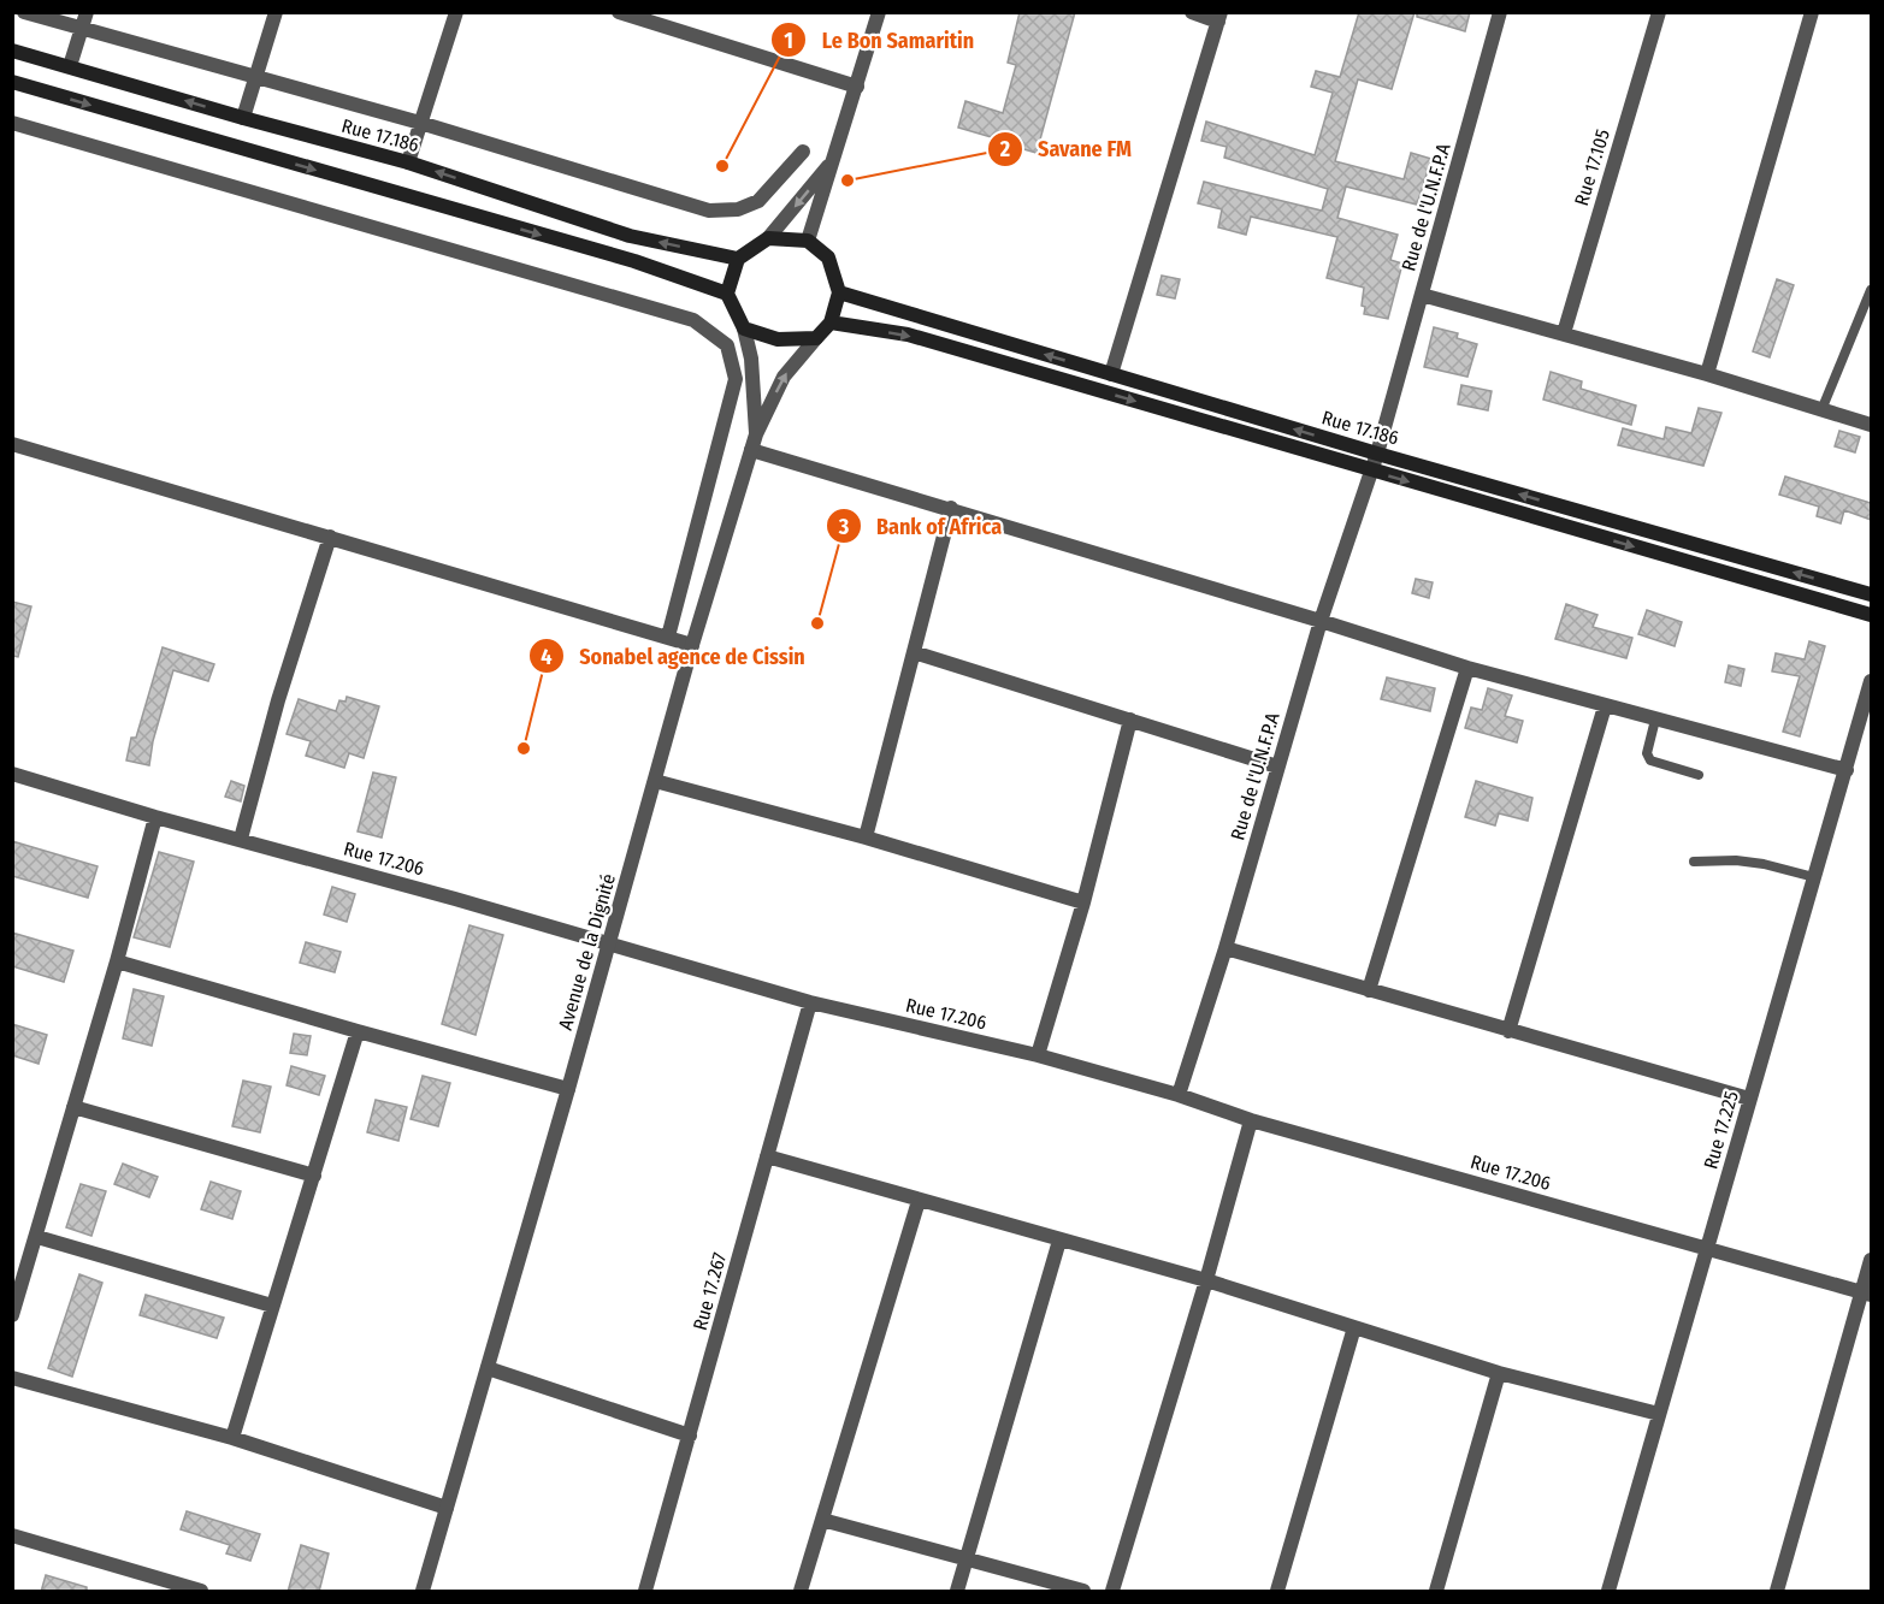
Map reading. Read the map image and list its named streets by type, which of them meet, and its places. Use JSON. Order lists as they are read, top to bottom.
{
  "streets": {
    "main road": ["Rue 17.186"],
    "street": [
      "Rue 17.105",
      "Rue de l'U.N.F.P.A",
      "Rue 17.206",
      "Avenue de la Dignité",
      "Rue 17.225",
      "Rue 17.267"
    ]
  },
  "crossings": [
    ["Rue 17.186", "Rue de l'U.N.F.P.A"],
    ["Rue 17.186", "Avenue de la Dignité"],
    ["Rue de l'U.N.F.P.A", "Rue 17.206"],
    ["Rue 17.206", "Avenue de la Dignité"],
    ["Rue 17.206", "Rue 17.225"],
    ["Rue 17.206", "Rue 17.267"]
  ],
  "places": [
    "Le Bon Samaritin",
    "Savane FM",
    "Bank of Africa",
    "Sonabel agence de Cissin"
  ]
}
